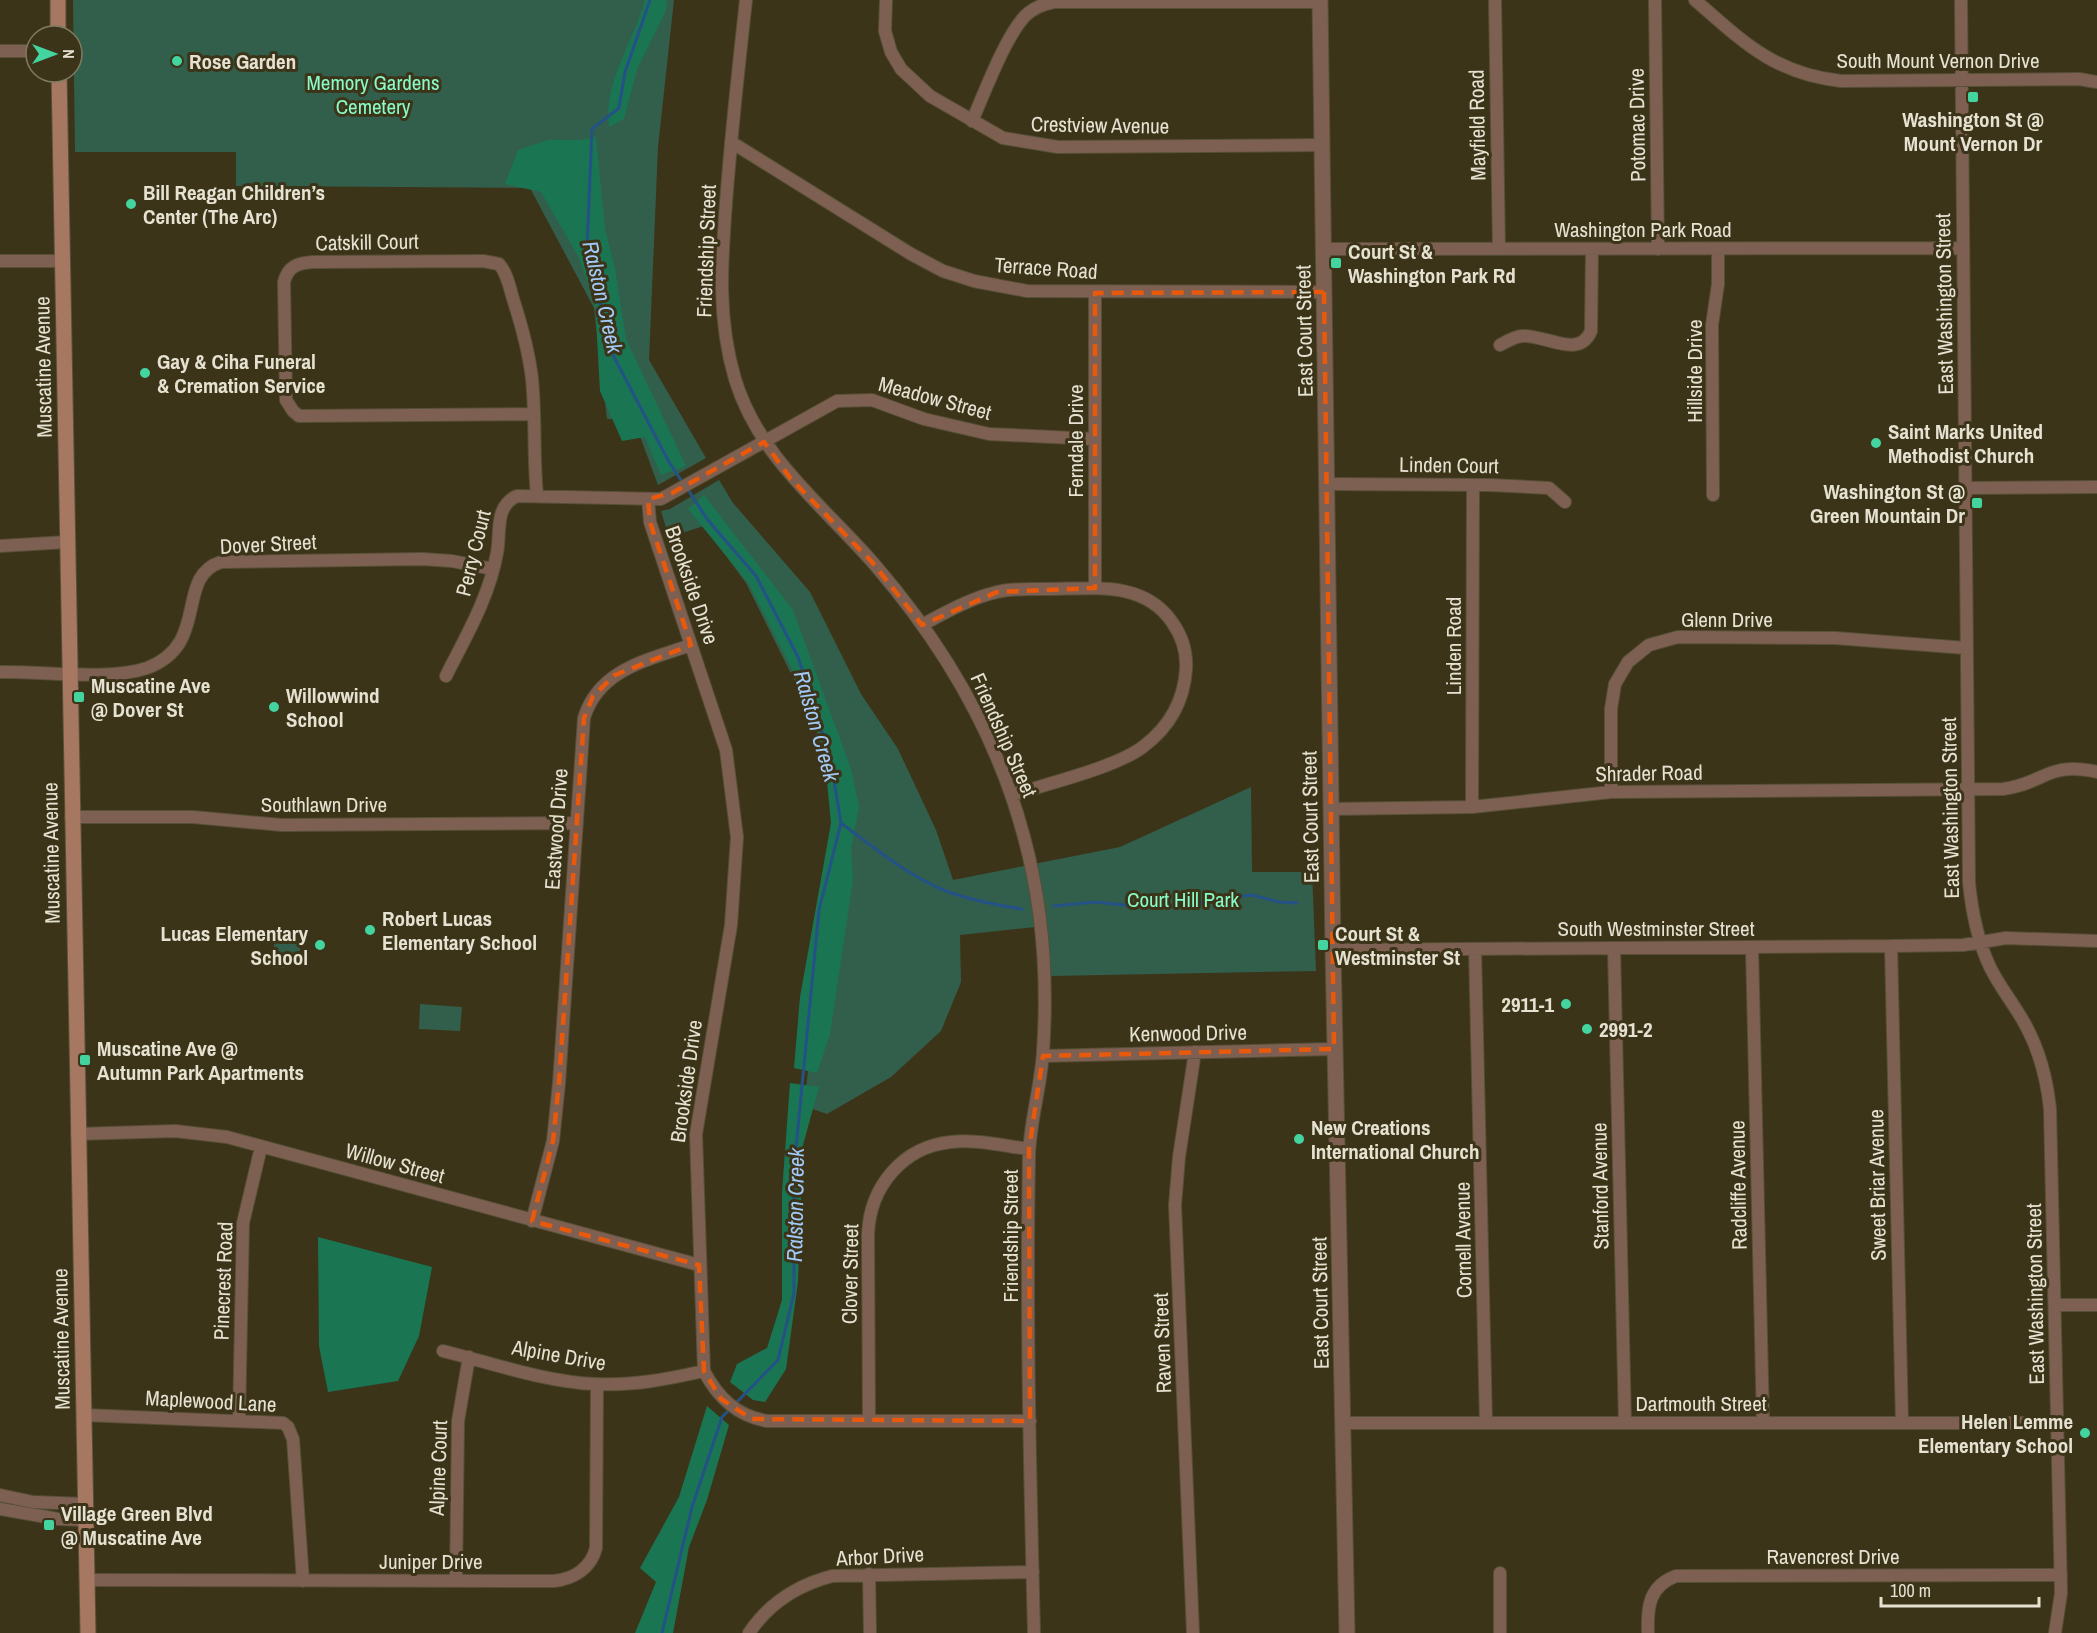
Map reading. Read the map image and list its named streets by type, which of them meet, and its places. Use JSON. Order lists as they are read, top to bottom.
{
  "streets": {
    "main road": ["Muscatine Avenue"],
    "street": [
      "South Mount Vernon Drive",
      "Crestview Avenue",
      "Mayfield Road",
      "Potomac Drive",
      "Washington Park Road",
      "Catskill Court",
      "Friendship Street",
      "Terrace Road",
      "East Washington Street",
      "East Court Street",
      "Hillside Drive",
      "Meadow Street",
      "Ferndale Drive",
      "Linden Court",
      "Dover Street",
      "Perry Court",
      "Brookside Drive",
      "Glenn Drive",
      "Linden Road",
      "Shrader Road",
      "Southlawn Drive",
      "Eastwood Drive",
      "South Westminster Street",
      "Kenwood Drive",
      "Willow Street",
      "Radcliffe Avenue",
      "Sweet Briar Avenue",
      "Stanford Avenue",
      "Cornell Avenue",
      "Clover Street",
      "Pinecrest Road",
      "Raven Street",
      "Alpine Drive",
      "Maplewood Lane",
      "Dartmouth Street",
      "Alpine Court",
      "Arbor Drive",
      "Ravencrest Drive",
      "Juniper Drive"
    ]
  },
  "crossings": [
    ["South Mount Vernon Drive", "East Washington Street"],
    ["Crestview Avenue", "East Court Street"],
    ["Mayfield Road", "Washington Park Road"],
    ["Potomac Drive", "Washington Park Road"],
    ["Washington Park Road", "East Washington Street"],
    ["Washington Park Road", "East Court Street"],
    ["Washington Park Road", "Hillside Drive"],
    ["Catskill Court", "Perry Court"],
    ["Friendship Street", "Terrace Road"],
    ["Friendship Street", "Meadow Street"],
    ["Friendship Street", "Brookside Drive"],
    ["Friendship Street", "Kenwood Drive"],
    ["Friendship Street", "Clover Street"],
    ["Friendship Street", "Arbor Drive"],
    ["Terrace Road", "East Court Street"],
    ["Terrace Road", "Ferndale Drive"],
    ["East Washington Street", "Glenn Drive"],
    ["East Washington Street", "Shrader Road"],
    ["East Washington Street", "South Westminster Street"],
    ["East Washington Street", "Dartmouth Street"],
    ["East Washington Street", "Ravencrest Drive"],
    ["East Court Street", "Linden Court"],
    ["East Court Street", "Shrader Road"],
    ["East Court Street", "South Westminster Street"],
    ["East Court Street", "Kenwood Drive"],
    ["East Court Street", "Dartmouth Street"],
    ["Muscatine Avenue", "Dover Street"],
    ["Muscatine Avenue", "Southlawn Drive"],
    ["Muscatine Avenue", "Willow Street"],
    ["Muscatine Avenue", "Maplewood Lane"],
    ["Muscatine Avenue", "Juniper Drive"],
    ["Meadow Street", "Ferndale Drive"],
    ["Meadow Street", "Perry Court"],
    ["Meadow Street", "Brookside Drive"],
    ["Linden Court", "Linden Road"],
    ["Dover Street", "Perry Court"],
    ["Perry Court", "Brookside Drive"],
    ["Brookside Drive", "Eastwood Drive"],
    ["Brookside Drive", "Willow Street"],
    ["Brookside Drive", "Clover Street"],
    ["Brookside Drive", "Alpine Drive"],
    ["Glenn Drive", "Shrader Road"],
    ["Linden Road", "Shrader Road"],
    ["Southlawn Drive", "Eastwood Drive"],
    ["Eastwood Drive", "Willow Street"],
    ["South Westminster Street", "Radcliffe Avenue"],
    ["South Westminster Street", "Sweet Briar Avenue"],
    ["South Westminster Street", "Stanford Avenue"],
    ["South Westminster Street", "Cornell Avenue"],
    ["Kenwood Drive", "Raven Street"],
    ["Willow Street", "Pinecrest Road"],
    ["Radcliffe Avenue", "Dartmouth Street"],
    ["Sweet Briar Avenue", "Dartmouth Street"],
    ["Stanford Avenue", "Dartmouth Street"],
    ["Cornell Avenue", "Dartmouth Street"],
    ["Pinecrest Road", "Maplewood Lane"],
    ["Alpine Drive", "Alpine Court"],
    ["Alpine Drive", "Juniper Drive"],
    ["Maplewood Lane", "Juniper Drive"],
    ["Alpine Court", "Juniper Drive"]
  ],
  "water": ["Ralston Creek"],
  "parks": ["Memory Gardens Cemetery", "Court Hill Park"],
  "places": {
    "other": [
      "Rose Garden",
      "Bill Reagan Children’s Center (The Arc)",
      "Gay & Ciha Funeral & Cremation Service",
      "Saint Marks United Methodist Church",
      "Willowwind School",
      "Robert Lucas Elementary School",
      "Lucas Elementary School",
      "2911-1",
      "2991-2",
      "New Creations International Church",
      "Helen Lemme Elementary School"
    ],
    "transit": [
      "Washington St @ Mount Vernon Dr",
      "Court St & Washington Park Rd",
      "Washington St @ Green Mountain Dr",
      "Muscatine Ave @ Dover St",
      "Court St & Westminster St",
      "Muscatine Ave @ Autumn Park Apartments",
      "Village Green Blvd @ Muscatine Ave"
    ]
  },
  "scale_bar": "100 m",
  "north": "right"
}
